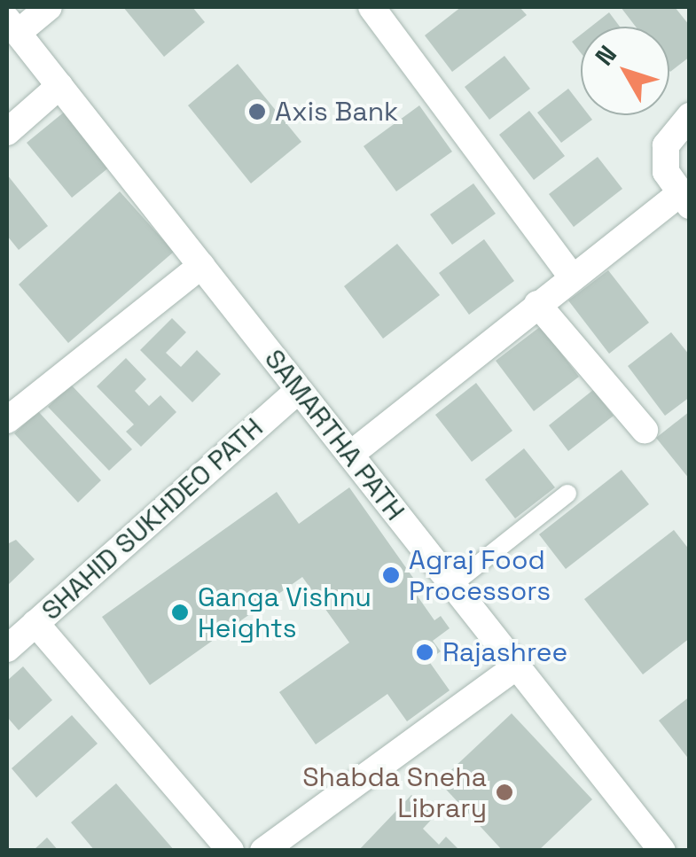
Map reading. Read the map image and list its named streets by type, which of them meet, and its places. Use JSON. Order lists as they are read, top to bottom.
{
  "streets": {
    "street": ["SAMARTHA PATH", "SHAHID SUKHDEO PATH"]
  },
  "crossings": [
    ["SAMARTHA PATH", "SHAHID SUKHDEO PATH"]
  ],
  "places": [
    "Axis Bank",
    "Agraj Food Processors",
    "Ganga Vishnu Heights",
    "Rajashree",
    "Shabda Sneha Library"
  ],
  "north": "top left"
}
